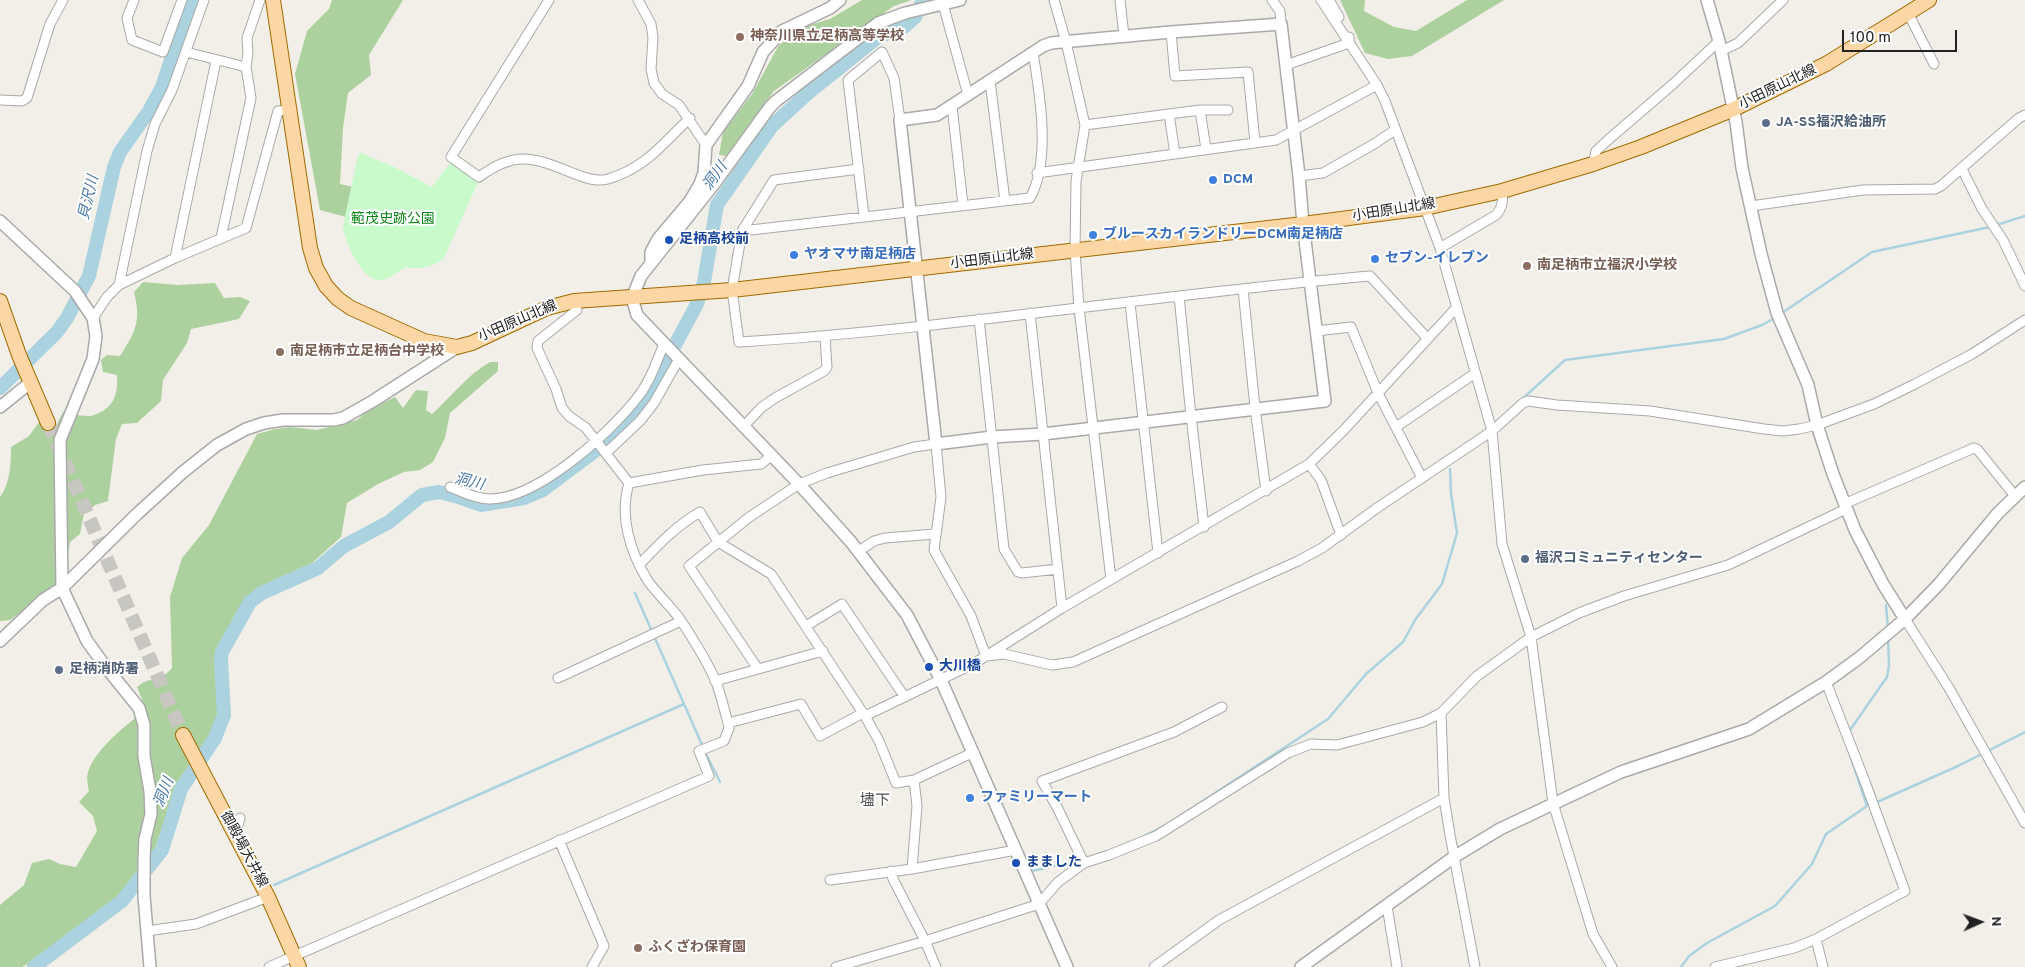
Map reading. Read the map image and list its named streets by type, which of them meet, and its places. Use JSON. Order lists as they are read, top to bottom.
{
  "streets": {
    "main road": ["小田原山北線", "御殿場大井線"]
  },
  "districts": ["壗下"],
  "water": ["洞川", "貝沢川"],
  "parks": ["範茂史跡公園"],
  "places": [
    "神奈川県立足柄高等学校",
    "JA-SS福沢給油所",
    "DCM",
    "ブルースカイランドリーDCM南足柄店",
    "足柄高校前",
    "ヤオマサ南足柄店",
    "セブン-イレブン",
    "南足柄市立福沢小学校",
    "南足柄市立足柄台中学校",
    "福沢コミュニティセンター",
    "大川橋",
    "足柄消防署",
    "ファミリーマート",
    "まました",
    "ふくざわ保育園"
  ],
  "scale_bar": "100 m",
  "north": "right"
}
